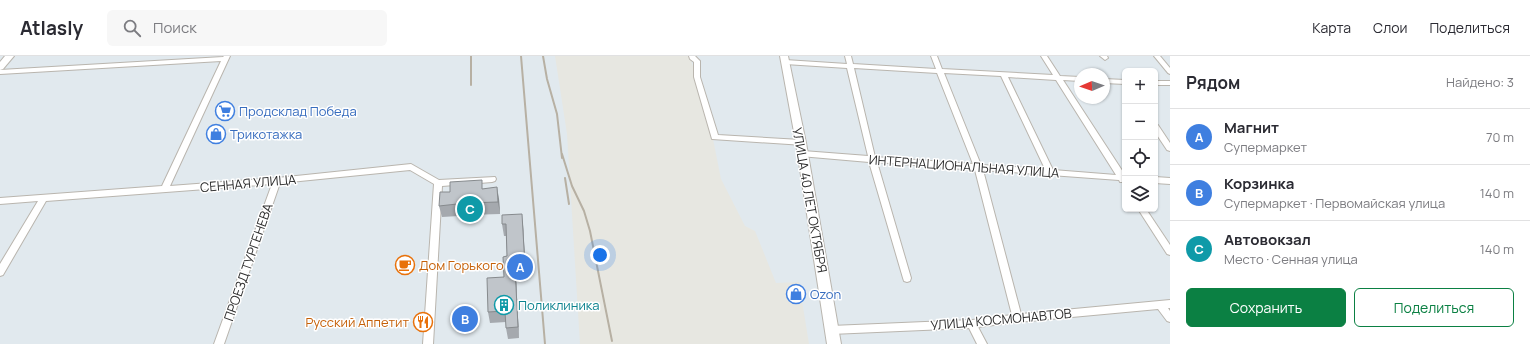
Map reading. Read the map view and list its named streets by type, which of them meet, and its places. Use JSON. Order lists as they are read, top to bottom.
{
  "streets": {
    "street": [
      "ИНТЕРНАЦИОНАЛЬНАЯ УЛИЦА",
      "СЕННАЯ УЛИЦА",
      "УЛИЦА 40 ЛЕТ ОКТЯБРЯ",
      "ПРОЕЗД ТУРГЕНЕВА",
      "УЛИЦА КОСМОНАВТОВ"
    ]
  },
  "crossings": [
    ["ИНТЕРНАЦИОНАЛЬНАЯ УЛИЦА", "УЛИЦА 40 ЛЕТ ОКТЯБРЯ"],
    ["СЕННАЯ УЛИЦА", "ПРОЕЗД ТУРГЕНЕВА"],
    ["УЛИЦА 40 ЛЕТ ОКТЯБРЯ", "УЛИЦА КОСМОНАВТОВ"]
  ],
  "places": {
    "supermarket": ["Продсклад Победа"],
    "shop": ["Трикотажка", "Ozon"],
    "cafe": ["Дом Горького"],
    "building": ["Поликлиника"],
    "restaurant": ["Русский Аппетит"]
  },
  "north": "left",
  "page": {
    "header": "Atlasly",
    "search": "Поиск",
    "nav": ["Карта", "Слои", "Поделиться"],
    "heading": ["Рядом", "Найдено: 3"],
    "map_buttons": ["+", "−"],
    "list": [
      {
        "mark": "A",
        "name": "Магнит",
        "note": "Супермаркет",
        "value": "70 m"
      },
      {
        "mark": "B",
        "name": "Корзинка",
        "note": "Супермаркет · Первомайская улица",
        "value": "140 m"
      },
      {
        "mark": "C",
        "name": "Автовокзал",
        "note": "Место · Сенная улица",
        "value": "140 m"
      }
    ],
    "pins": ["C", "A", "B"],
    "buttons": ["Сохранить", "Поделиться"]
  }
}
